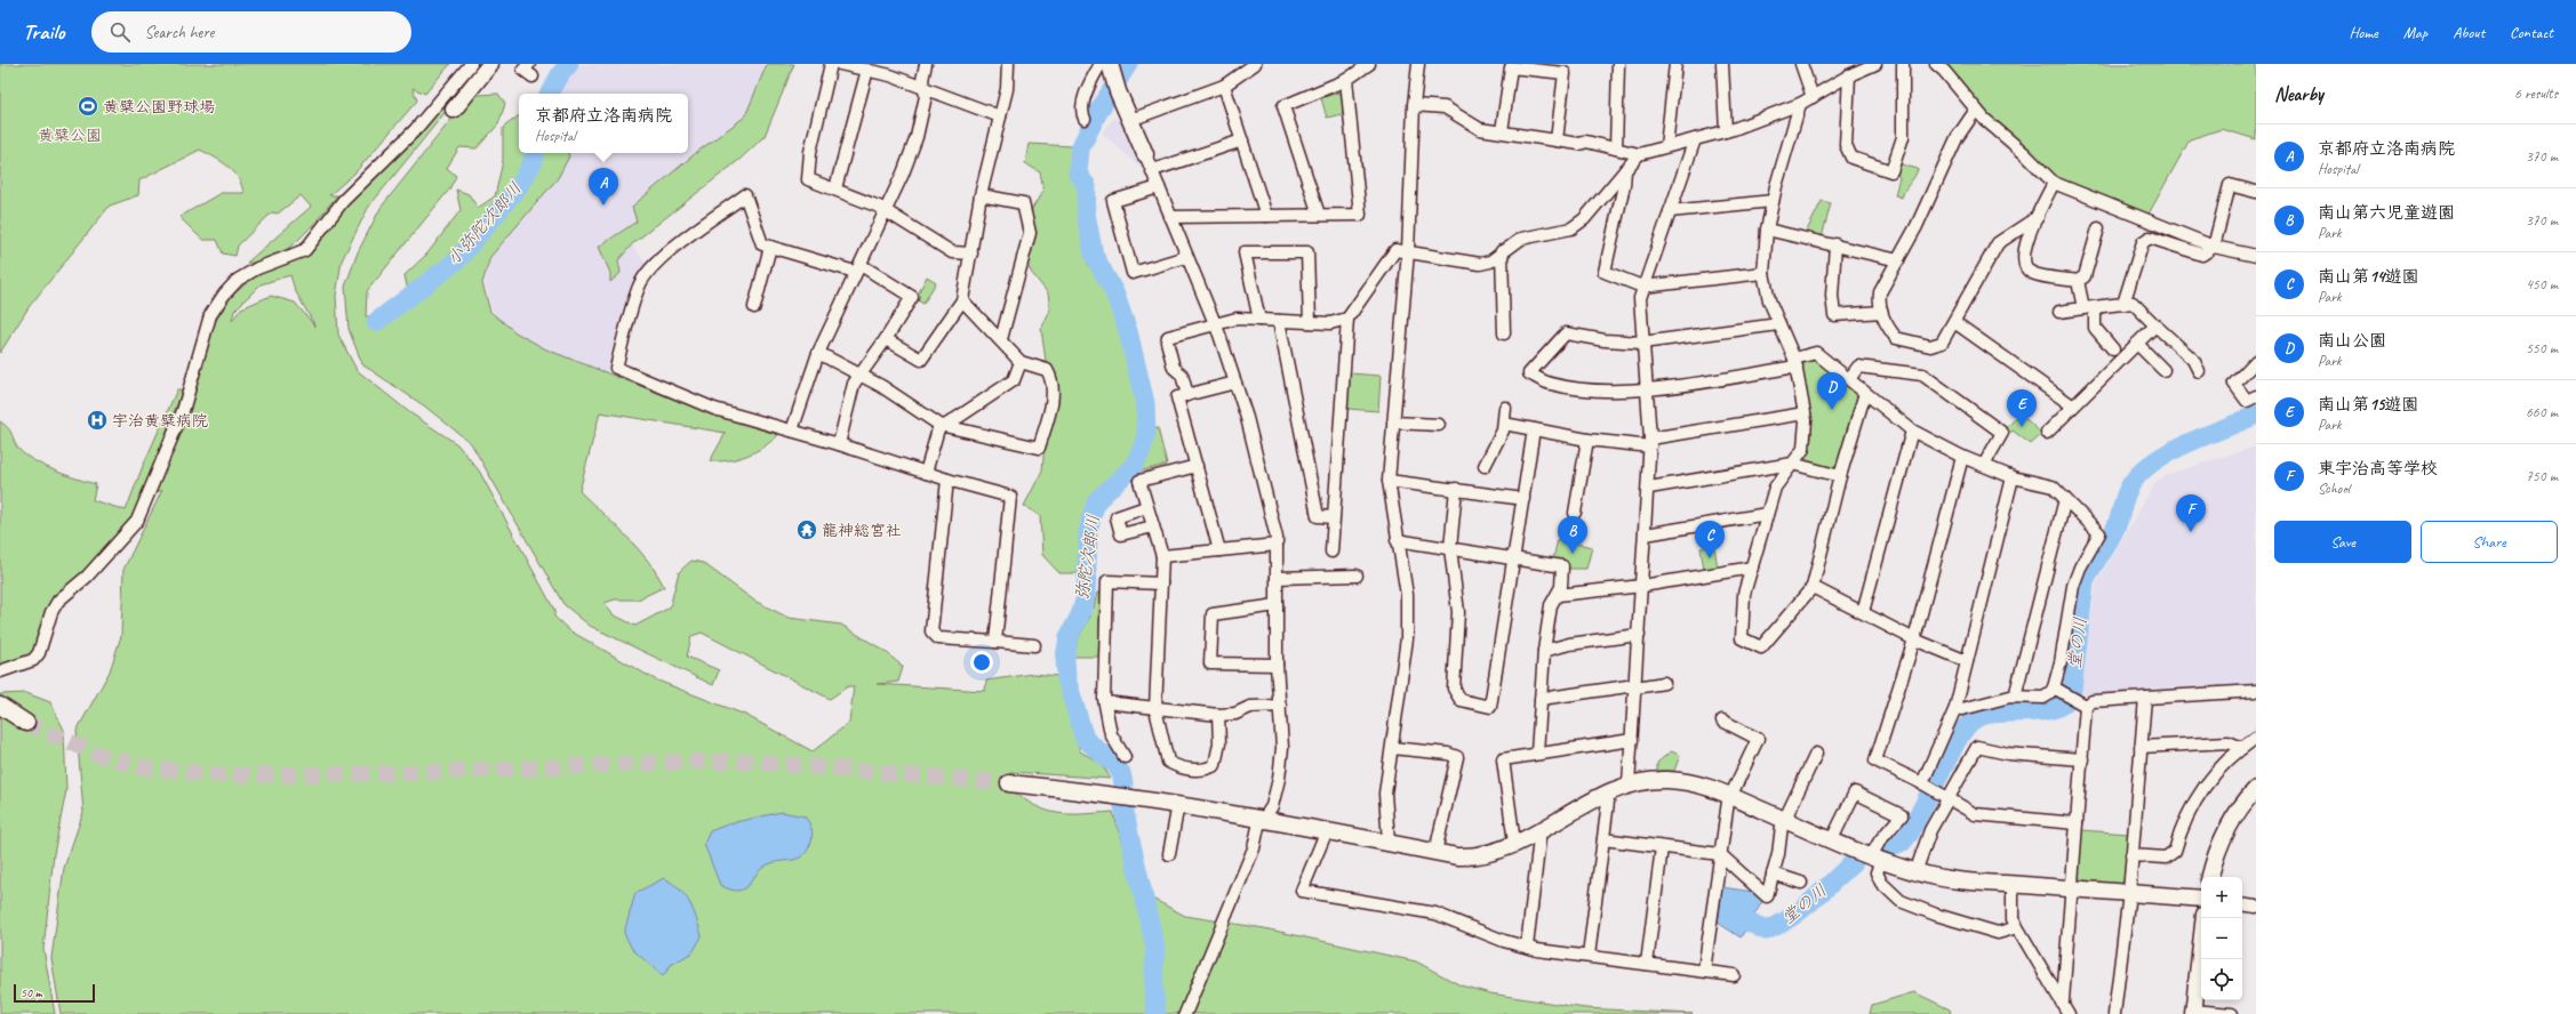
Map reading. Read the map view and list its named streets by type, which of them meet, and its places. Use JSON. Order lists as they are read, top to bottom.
{
  "water": ["小弥陀次郎川", "弥陀次郎川", "堂の川"],
  "parks": ["黄檗公園"],
  "places": {
    "sports": ["黄檗公園野球場"],
    "hospital": ["宇治黄檗病院"],
    "temple": ["龍神総宮社"]
  },
  "scale_bar": "50 m",
  "page": {
    "header": "Trailo",
    "search": "Search here",
    "nav": [
      "Home",
      "Map",
      "About",
      "Contact"
    ],
    "heading": ["Nearby", "6 results"],
    "popup": ["京都府立洛南病院", "Hospital"],
    "list": [
      {
        "mark": "A",
        "name": "京都府立洛南病院",
        "note": "Hospital",
        "value": "370 m"
      },
      {
        "mark": "B",
        "name": "南山第六児童遊園",
        "note": "Park",
        "value": "370 m"
      },
      {
        "mark": "C",
        "name": "南山第14遊園",
        "note": "Park",
        "value": "450 m"
      },
      {
        "mark": "D",
        "name": "南山公園",
        "note": "Park",
        "value": "550 m"
      },
      {
        "mark": "E",
        "name": "南山第15遊園",
        "note": "Park",
        "value": "660 m"
      },
      {
        "mark": "F",
        "name": "東宇治高等学校",
        "note": "School",
        "value": "750 m"
      }
    ],
    "pins": [
      "A",
      "D",
      "E",
      "F",
      "B",
      "C"
    ],
    "buttons": ["Save", "Share"],
    "map_buttons": ["+", "−"],
    "scale": "50 m"
  }
}
